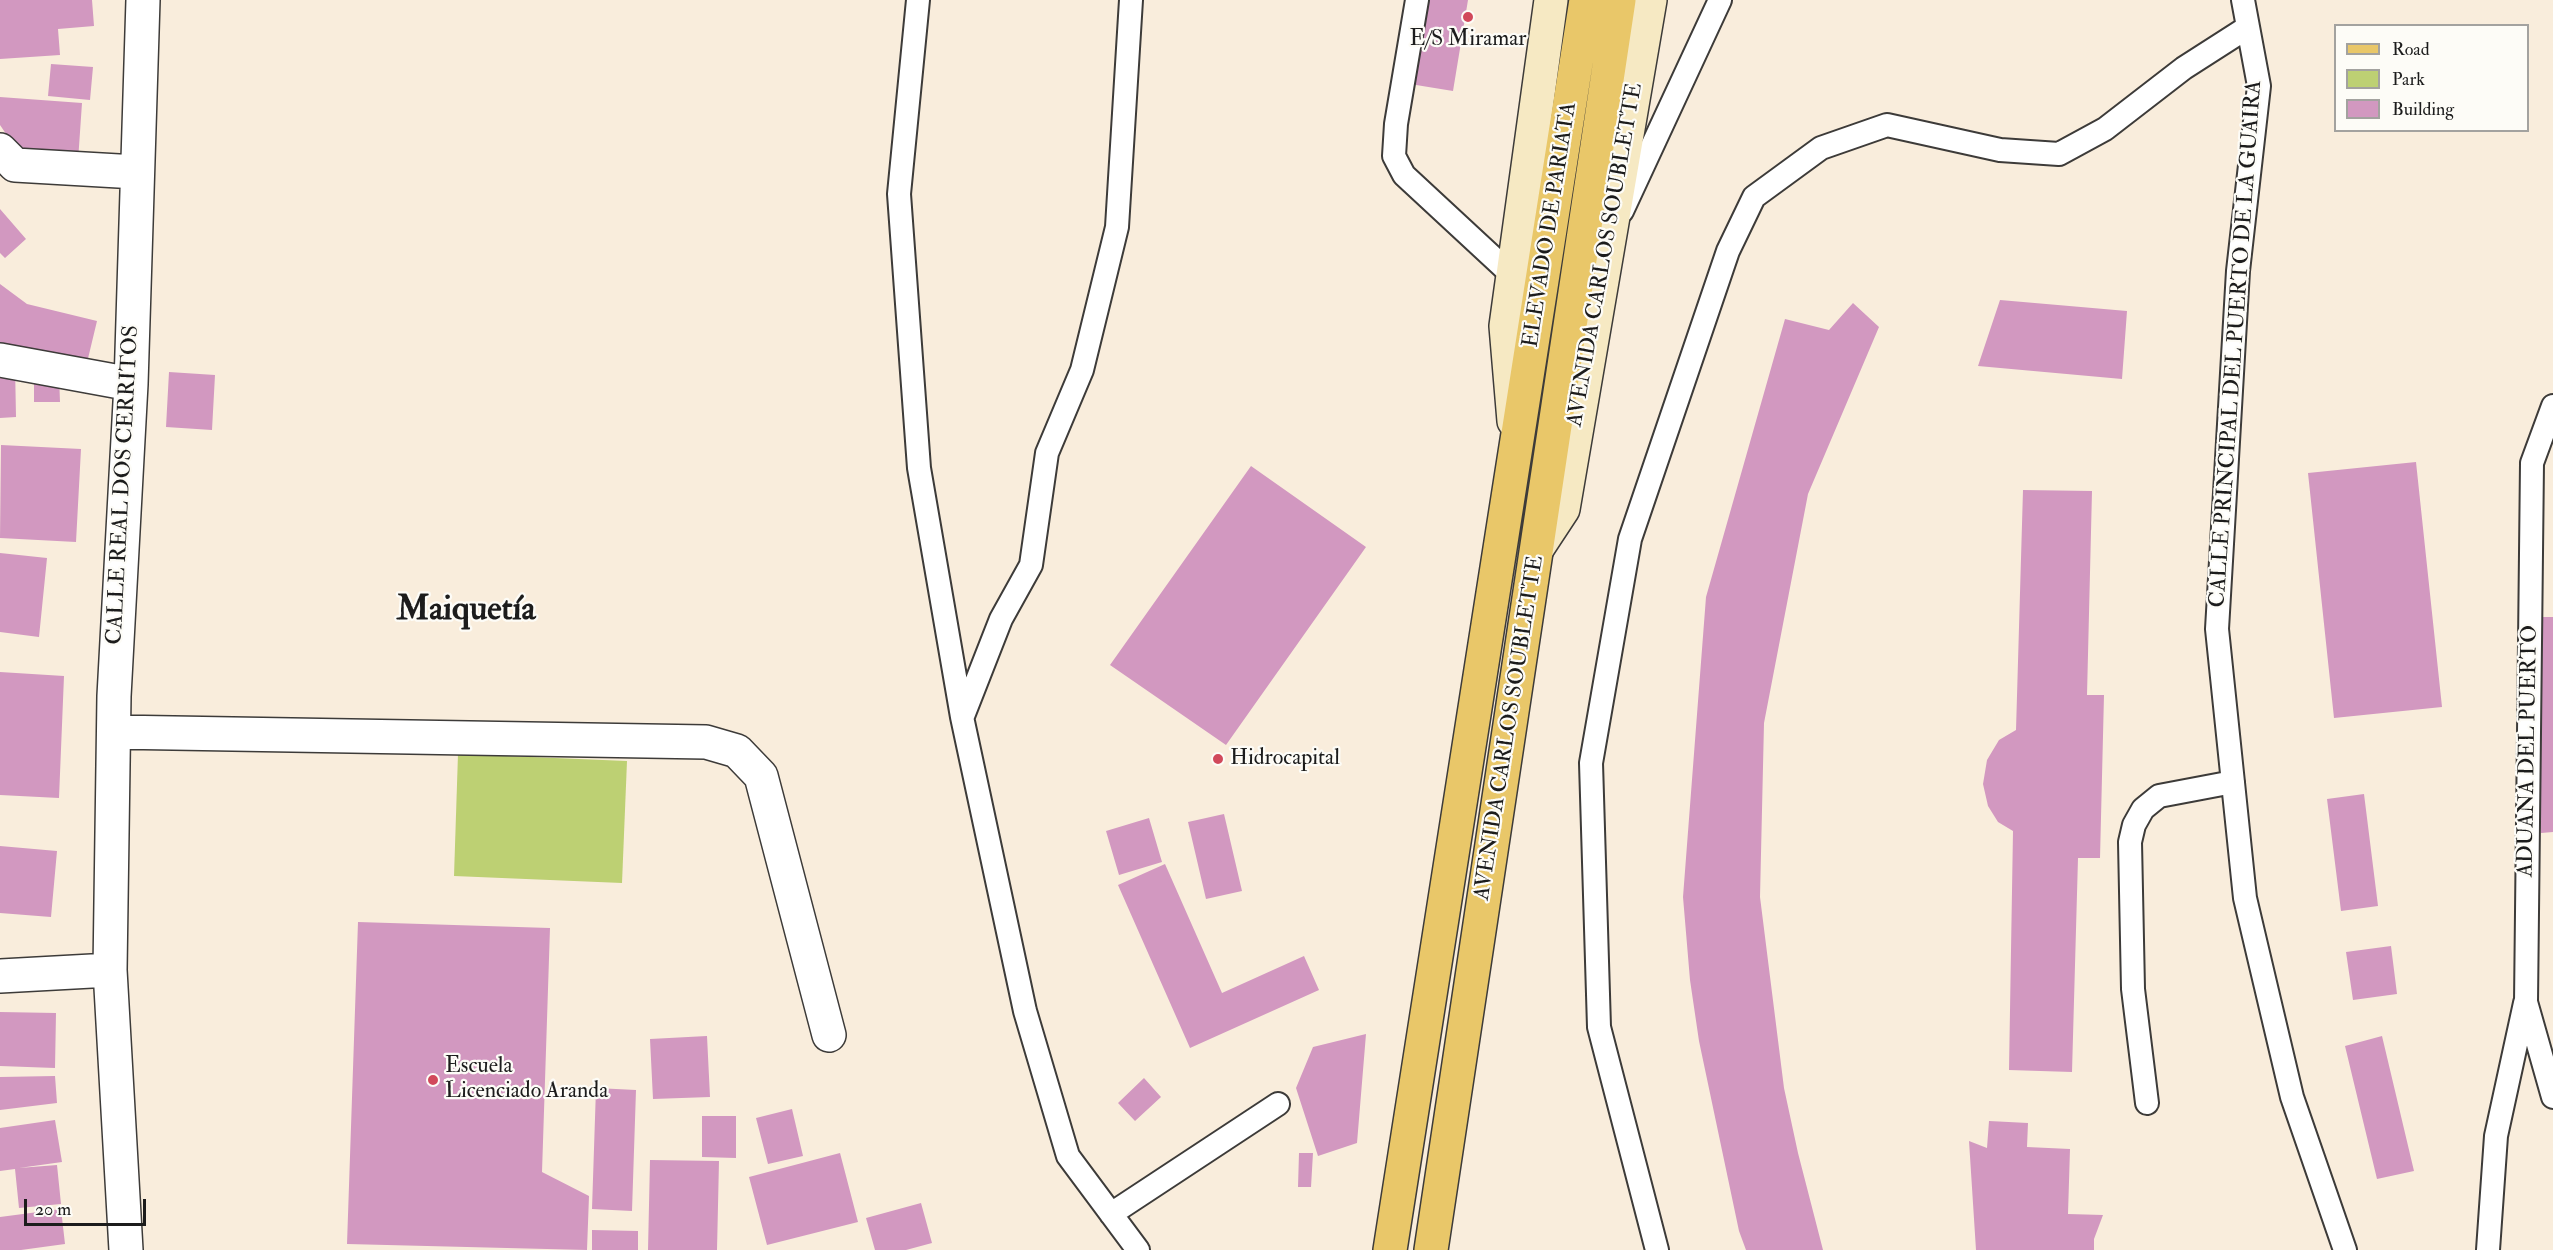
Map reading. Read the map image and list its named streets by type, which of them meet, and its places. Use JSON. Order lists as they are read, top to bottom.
{
  "streets": {
    "main road": ["ELEVADO DE PARIATA", "AVENIDA CARLOS SOUBLETTE"],
    "street": ["CALLE REAL DOS CERRITOS"],
    "lane": ["CALLE PRINCIPAL DEL PUERTO DE LA GUAIRA", "ADUANA DEL PUERTO"]
  },
  "crossings": [
    ["ELEVADO DE PARIATA", "AVENIDA CARLOS SOUBLETTE"]
  ],
  "districts": ["Maiquetía"],
  "places": ["E/S Miramar", "Hidrocapital", "Escuela Licenciado Aranda"],
  "legend": ["Road", "Park", "Building"],
  "scale_bar": "20 m"
}
